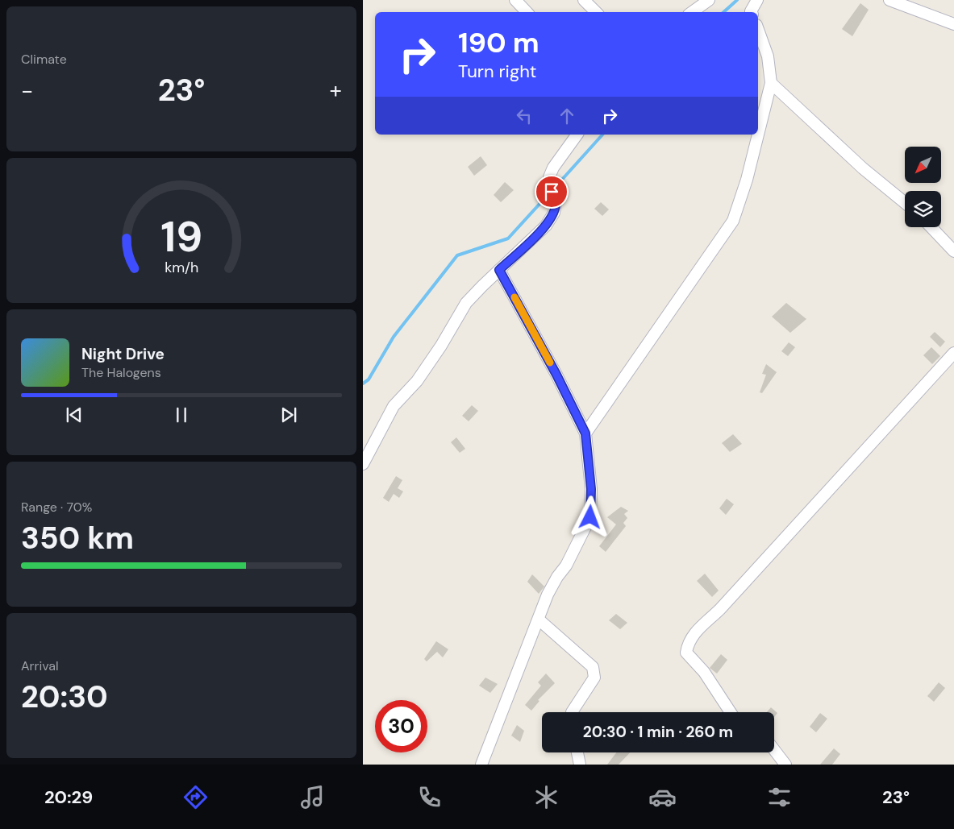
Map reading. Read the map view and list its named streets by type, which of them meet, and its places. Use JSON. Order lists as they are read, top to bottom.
{
  "north": "bottom left",
  "page": {
    "tile": [
      "Climate",
      ["Range · 70%", "350 km"],
      ["Arrival", "20:30"]
    ],
    "turn": ["190 m", "Turn right"],
    "heat": ["−", "23°", "+"],
    "song": ["Night Drive", "The Halogens"],
    "limit": "30",
    "trip": "20:30 · 1 min · 260 m",
    "tabs": ["20:29", "23°"],
    "gauge": ["19", "km/h"]
  }
}
